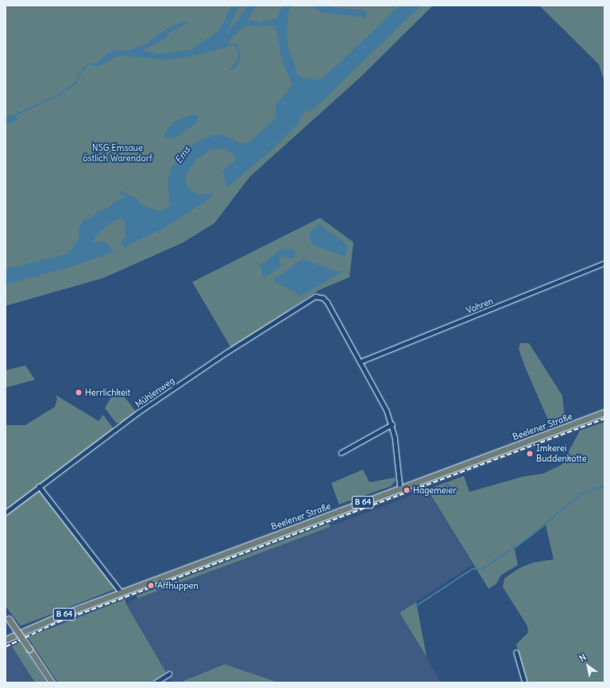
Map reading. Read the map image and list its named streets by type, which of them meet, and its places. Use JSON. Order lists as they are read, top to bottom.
{
  "streets": {
    "main road": ["Beelener Straße", "B 64"],
    "street": ["Vohren", "Mühlenweg"]
  },
  "crossings": [
    ["Vohren", "Mühlenweg"]
  ],
  "water": ["Ems"],
  "parks": ["NSG Emsaue östlich Warendorf"],
  "places": [
    "Herrlichkeit",
    "Imkerei Buddenkotte",
    "Hagemeier",
    "Affhüppen"
  ],
  "north": "top left"
}
